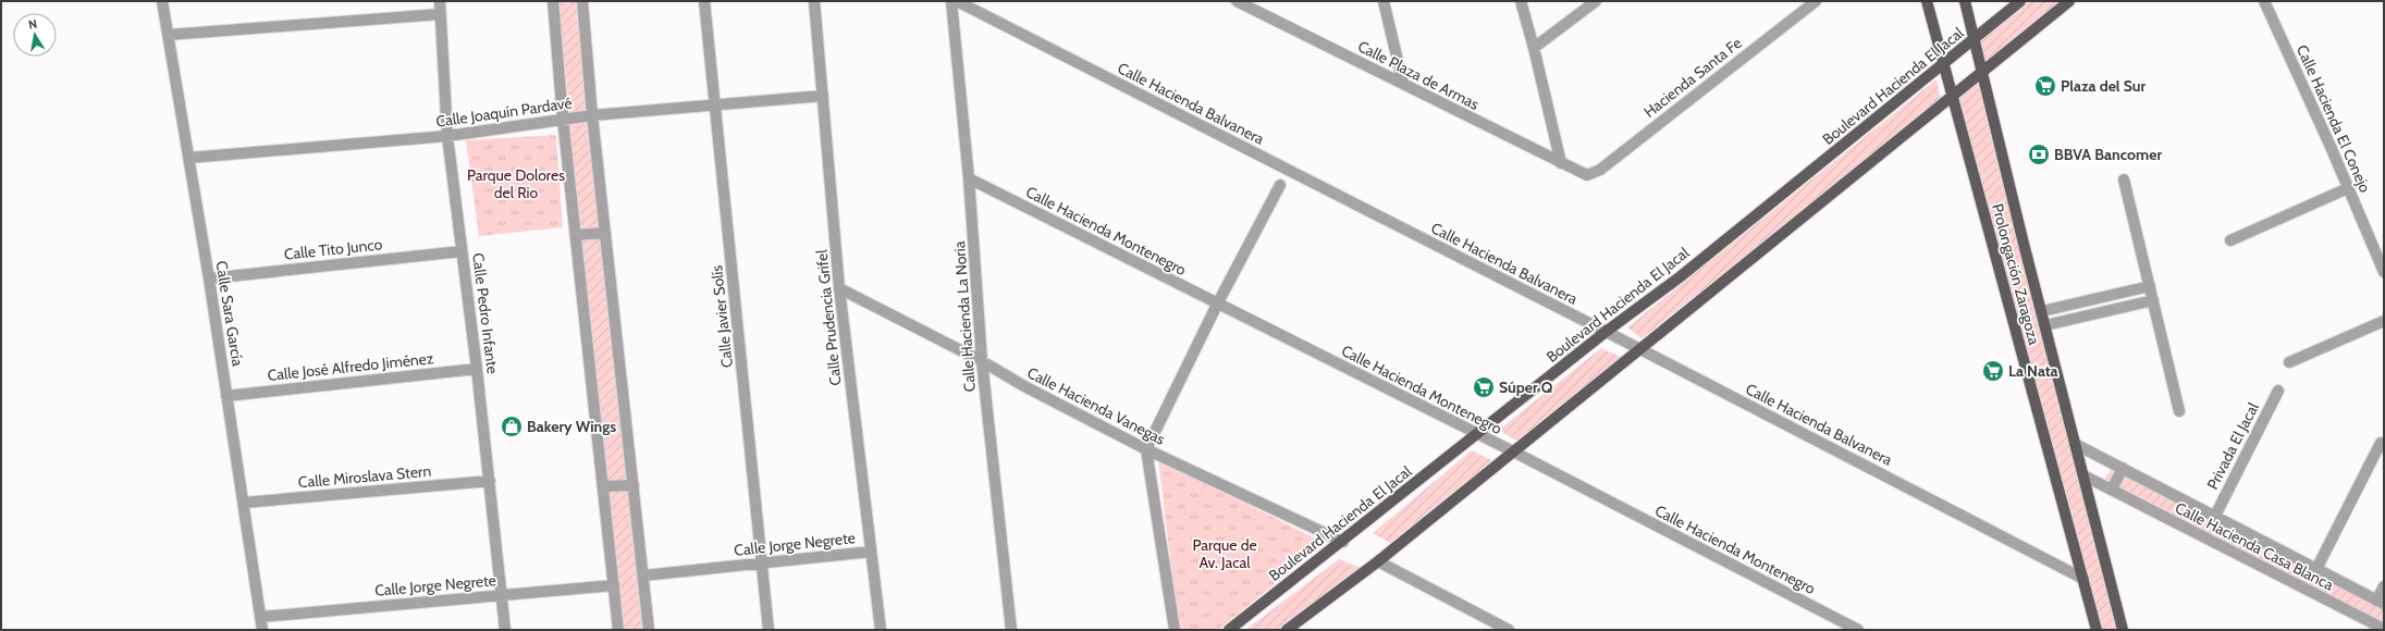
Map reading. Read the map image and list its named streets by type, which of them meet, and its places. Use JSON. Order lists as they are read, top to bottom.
{
  "streets": {
    "main road": ["Boulevard Hacienda El Jacal", "Prolongación Zaragoza"],
    "street": [
      "Calle Plaza de Armas",
      "Hacienda Santa Fe",
      "Calle Hacienda Balvanera",
      "Calle Joaquín Pardavé",
      "Calle Hacienda El Conejo",
      "Calle Hacienda Montenegro",
      "Calle Tito Junco",
      "Calle Sara García",
      "Calle Pedro Infante",
      "Calle Javier Solís",
      "Calle Hacienda La Noria",
      "Calle Prudencia Grifel",
      "Calle José Alfredo Jiménez",
      "Calle Hacienda Vanegas",
      "Privada El Jacal",
      "Calle Miroslava Stern",
      "Calle Jorge Negrete",
      "Calle Hacienda Casa Blanca"
    ]
  },
  "crossings": [
    ["Calle Plaza de Armas", "Hacienda Santa Fe"],
    ["Boulevard Hacienda El Jacal", "Calle Hacienda Balvanera"],
    ["Boulevard Hacienda El Jacal", "Calle Hacienda Montenegro"],
    ["Boulevard Hacienda El Jacal", "Prolongación Zaragoza"],
    ["Boulevard Hacienda El Jacal", "Calle Hacienda Vanegas"],
    ["Calle Hacienda Balvanera", "Prolongación Zaragoza"],
    ["Calle Joaquín Pardavé", "Calle Sara García"],
    ["Calle Joaquín Pardavé", "Calle Pedro Infante"],
    ["Calle Joaquín Pardavé", "Calle Javier Solís"],
    ["Calle Joaquín Pardavé", "Calle Prudencia Grifel"],
    ["Calle Hacienda Montenegro", "Calle Hacienda La Noria"],
    ["Calle Tito Junco", "Calle Sara García"],
    ["Calle Tito Junco", "Calle Pedro Infante"],
    ["Prolongación Zaragoza", "Calle Hacienda Casa Blanca"],
    ["Calle Sara García", "Calle José Alfredo Jiménez"],
    ["Calle Sara García", "Calle Miroslava Stern"],
    ["Calle Sara García", "Calle Jorge Negrete"],
    ["Calle Pedro Infante", "Calle José Alfredo Jiménez"],
    ["Calle Pedro Infante", "Calle Miroslava Stern"],
    ["Calle Pedro Infante", "Calle Jorge Negrete"],
    ["Calle Javier Solís", "Calle Jorge Negrete"],
    ["Calle Hacienda La Noria", "Calle Hacienda Vanegas"],
    ["Calle Prudencia Grifel", "Calle Hacienda Vanegas"],
    ["Calle Prudencia Grifel", "Calle Jorge Negrete"],
    ["Privada El Jacal", "Calle Hacienda Casa Blanca"]
  ],
  "parks": ["Parque Dolores del Rio", "Parque de Av. Jacal"],
  "places": {
    "supermarket": ["Plaza del Sur", "La Nata", "Súper Q"],
    "bank": ["BBVA Bancomer"],
    "shop": ["Bakery Wings"]
  },
  "north": "top"
}
